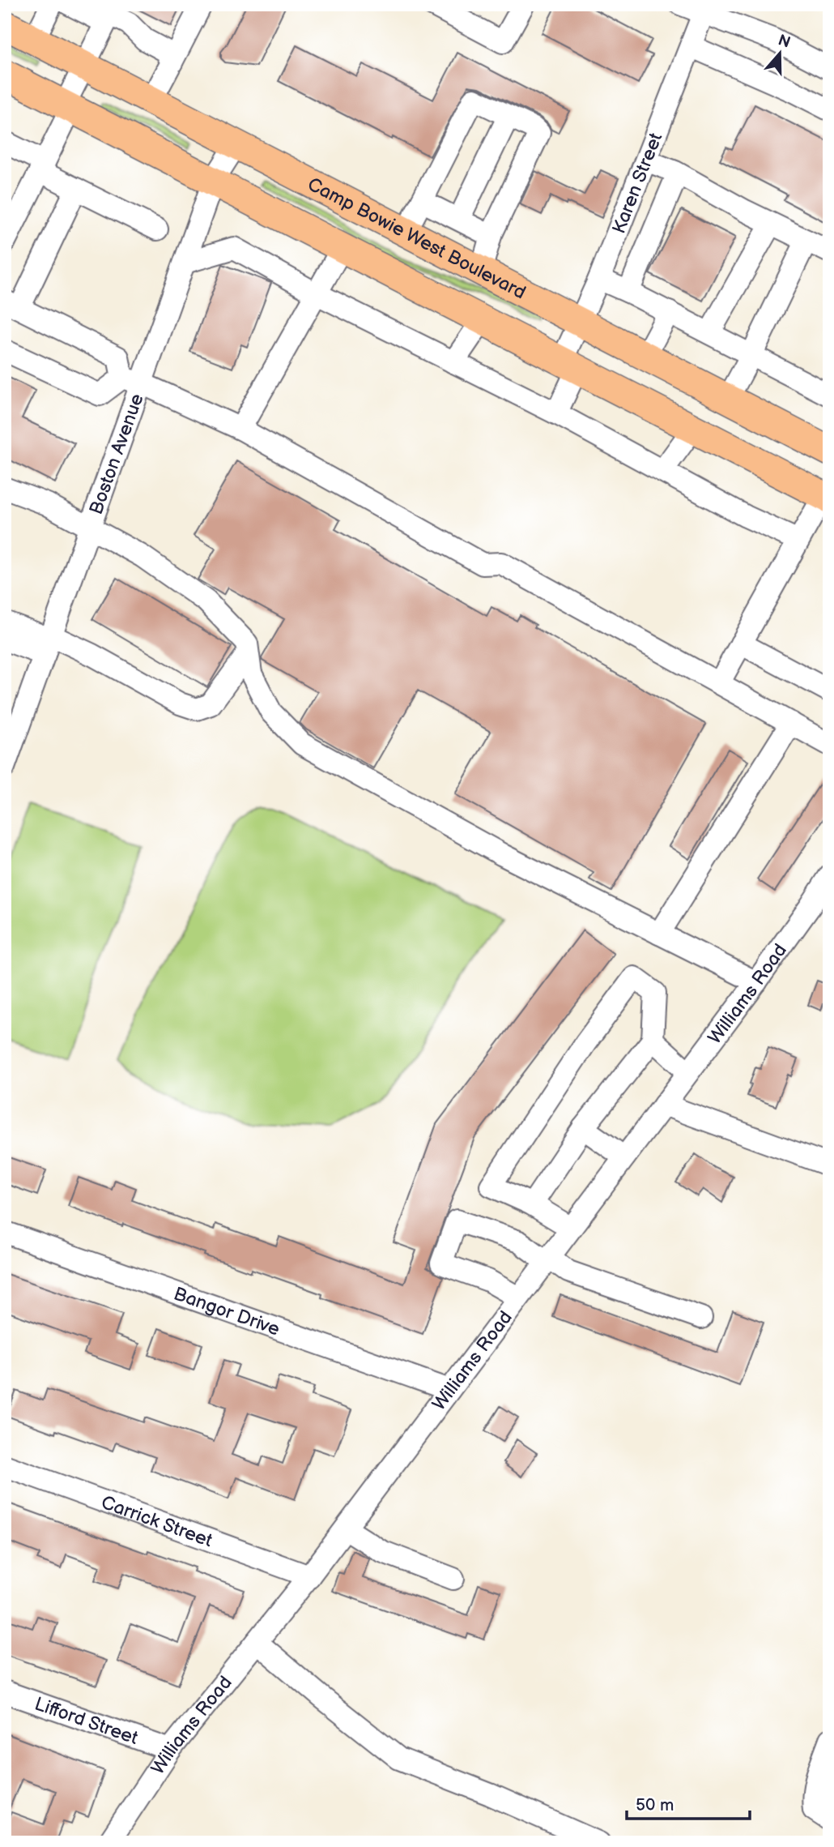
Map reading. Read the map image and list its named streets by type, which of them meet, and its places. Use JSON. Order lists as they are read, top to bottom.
{
  "streets": {
    "main road": ["Camp Bowie West Boulevard"],
    "street": [
      "Karen Street",
      "Boston Avenue",
      "Williams Road",
      "Bangor Drive",
      "Carrick Street",
      "Lifford Street"
    ]
  },
  "crossings": [
    ["Karen Street", "Camp Bowie West Boulevard"],
    ["Camp Bowie West Boulevard", "Boston Avenue"],
    ["Williams Road", "Bangor Drive"],
    ["Williams Road", "Carrick Street"],
    ["Williams Road", "Lifford Street"]
  ],
  "scale_bar": "50 m",
  "north": "top"
}
